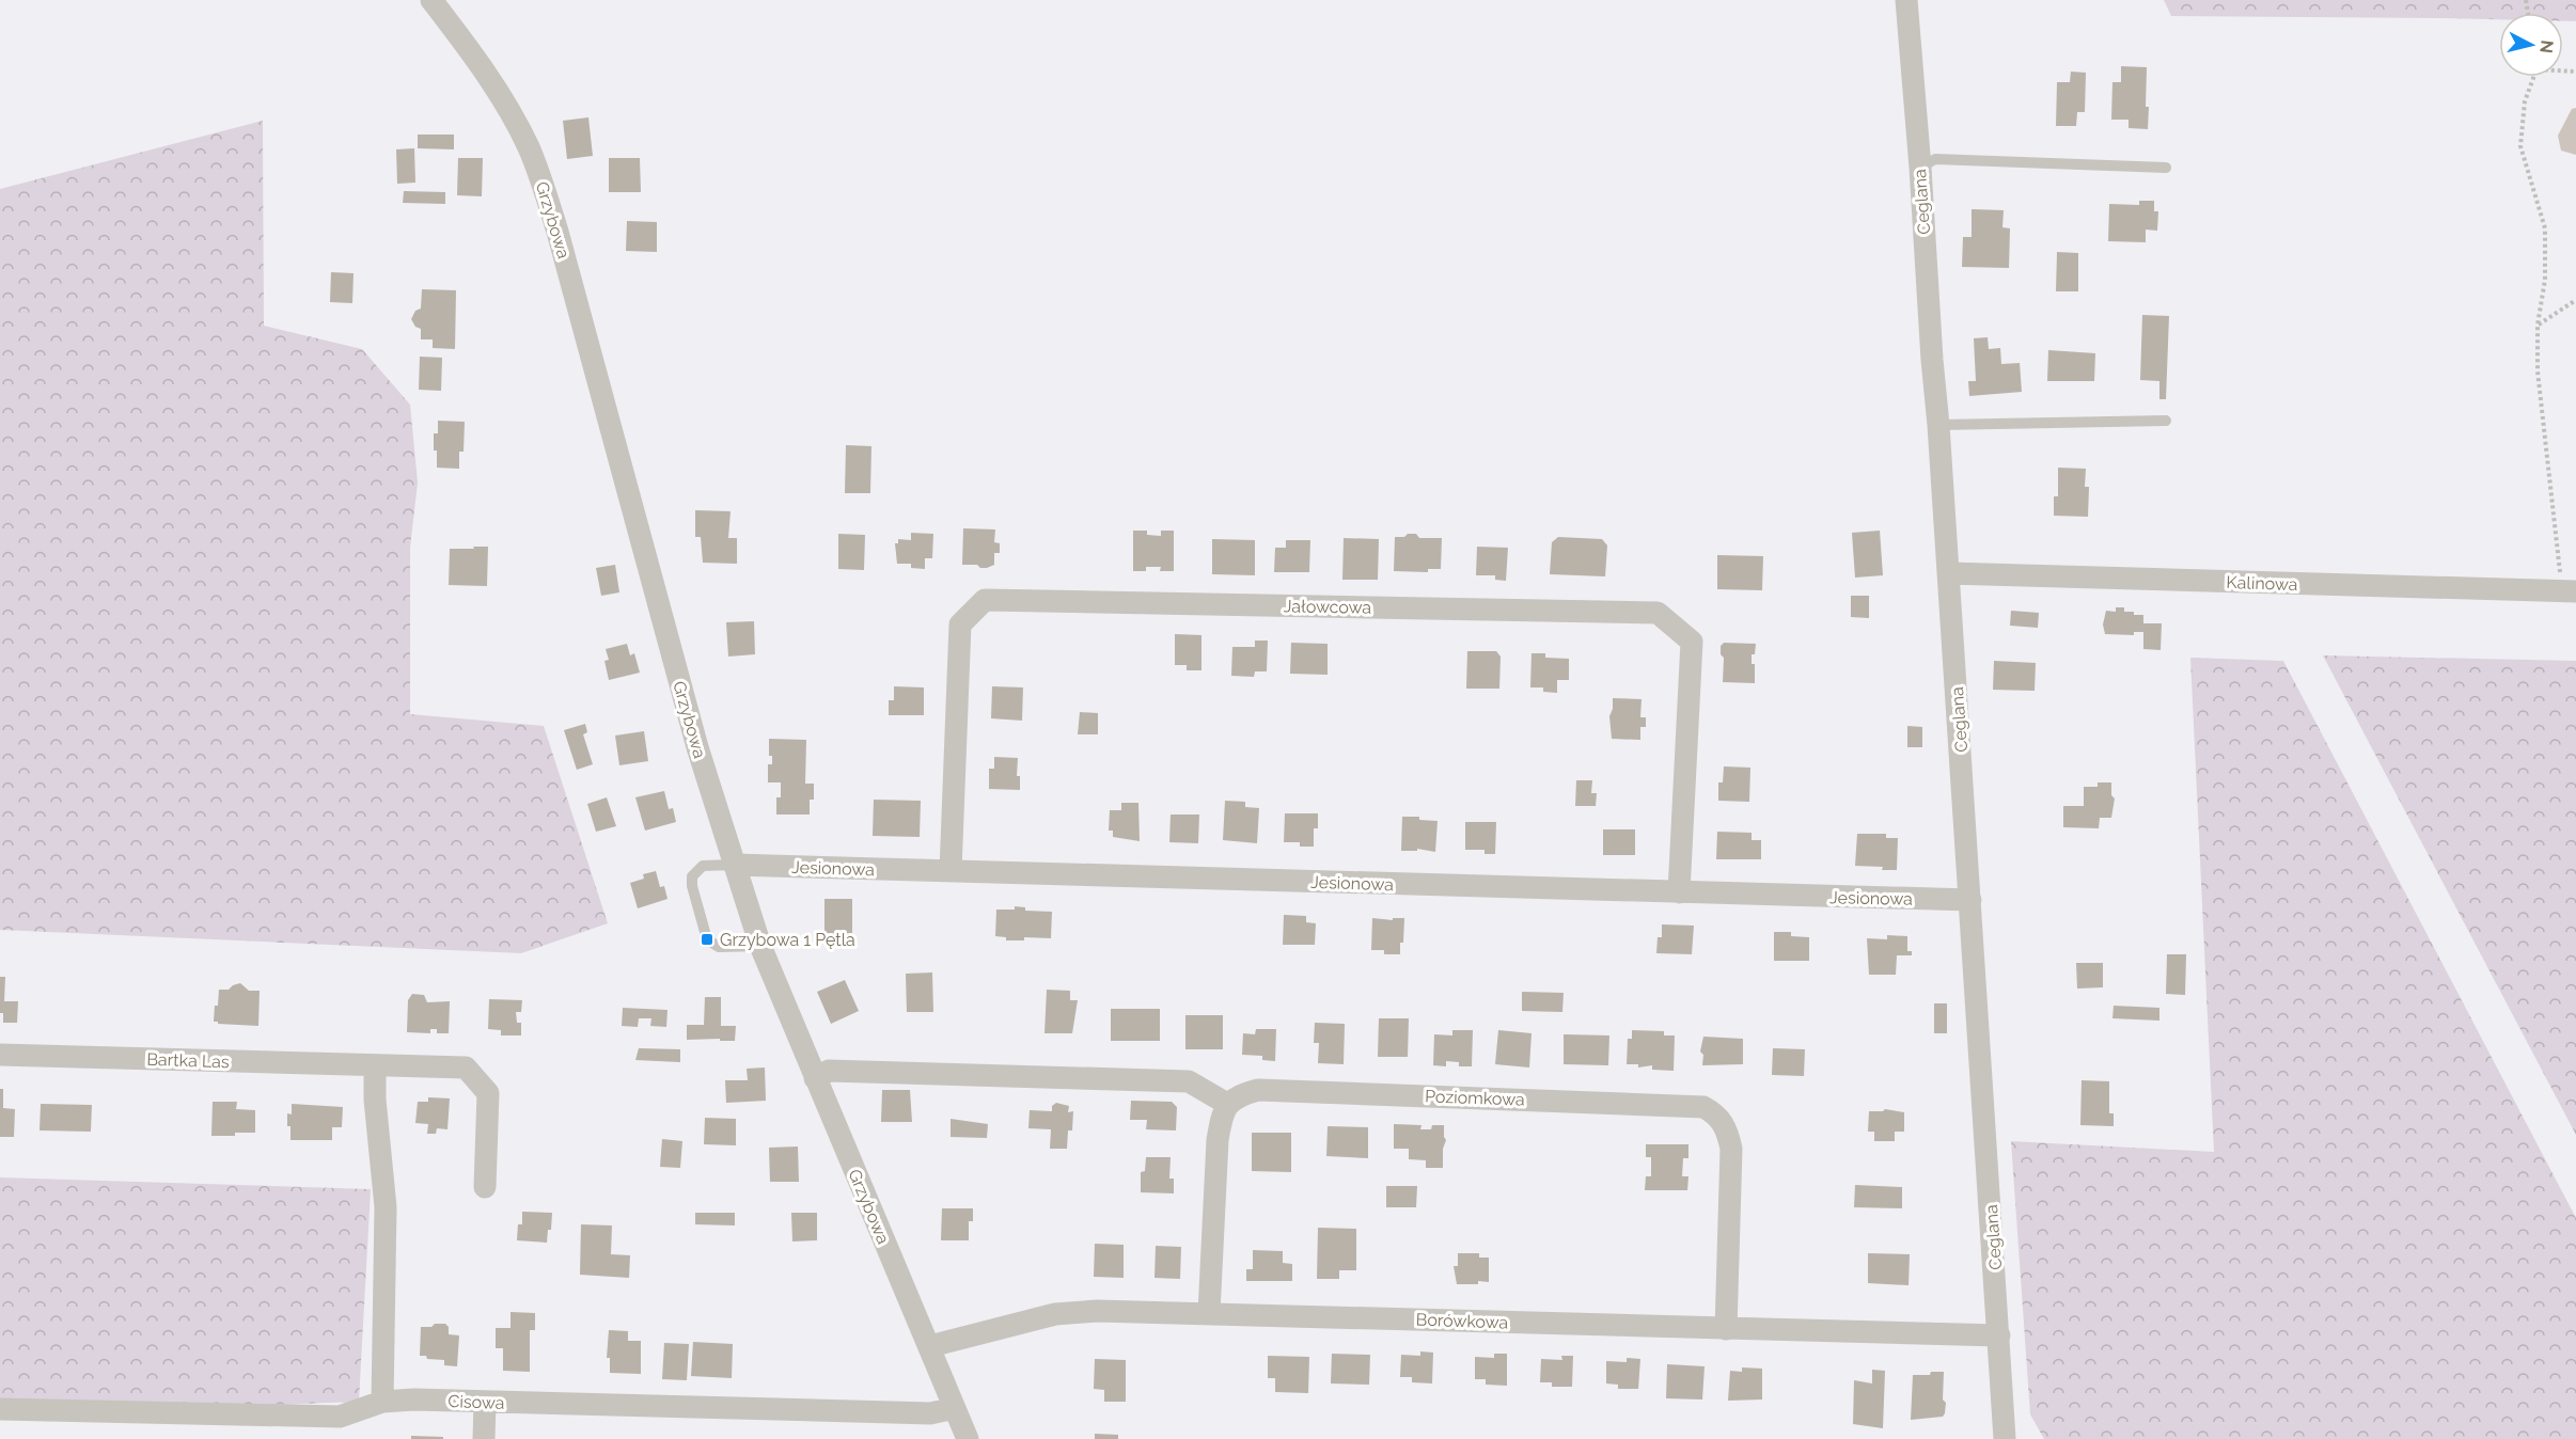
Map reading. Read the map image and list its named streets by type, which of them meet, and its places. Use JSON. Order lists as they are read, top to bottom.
{
  "streets": {
    "street": [
      "Ceglana",
      "Grzybowa",
      "Kalinowa",
      "Jałowcowa",
      "Jesionowa",
      "Bartka Las",
      "Poziomkowa",
      "Borówkowa",
      "Cisowa"
    ]
  },
  "crossings": [
    ["Ceglana", "Kalinowa"],
    ["Ceglana", "Jesionowa"],
    ["Ceglana", "Borówkowa"],
    ["Grzybowa", "Jesionowa"],
    ["Grzybowa", "Borówkowa"],
    ["Grzybowa", "Cisowa"],
    ["Jałowcowa", "Jesionowa"],
    ["Poziomkowa", "Borówkowa"]
  ],
  "places": {
    "transit": ["Grzybowa 1 Pętla"]
  },
  "north": "right"
}
